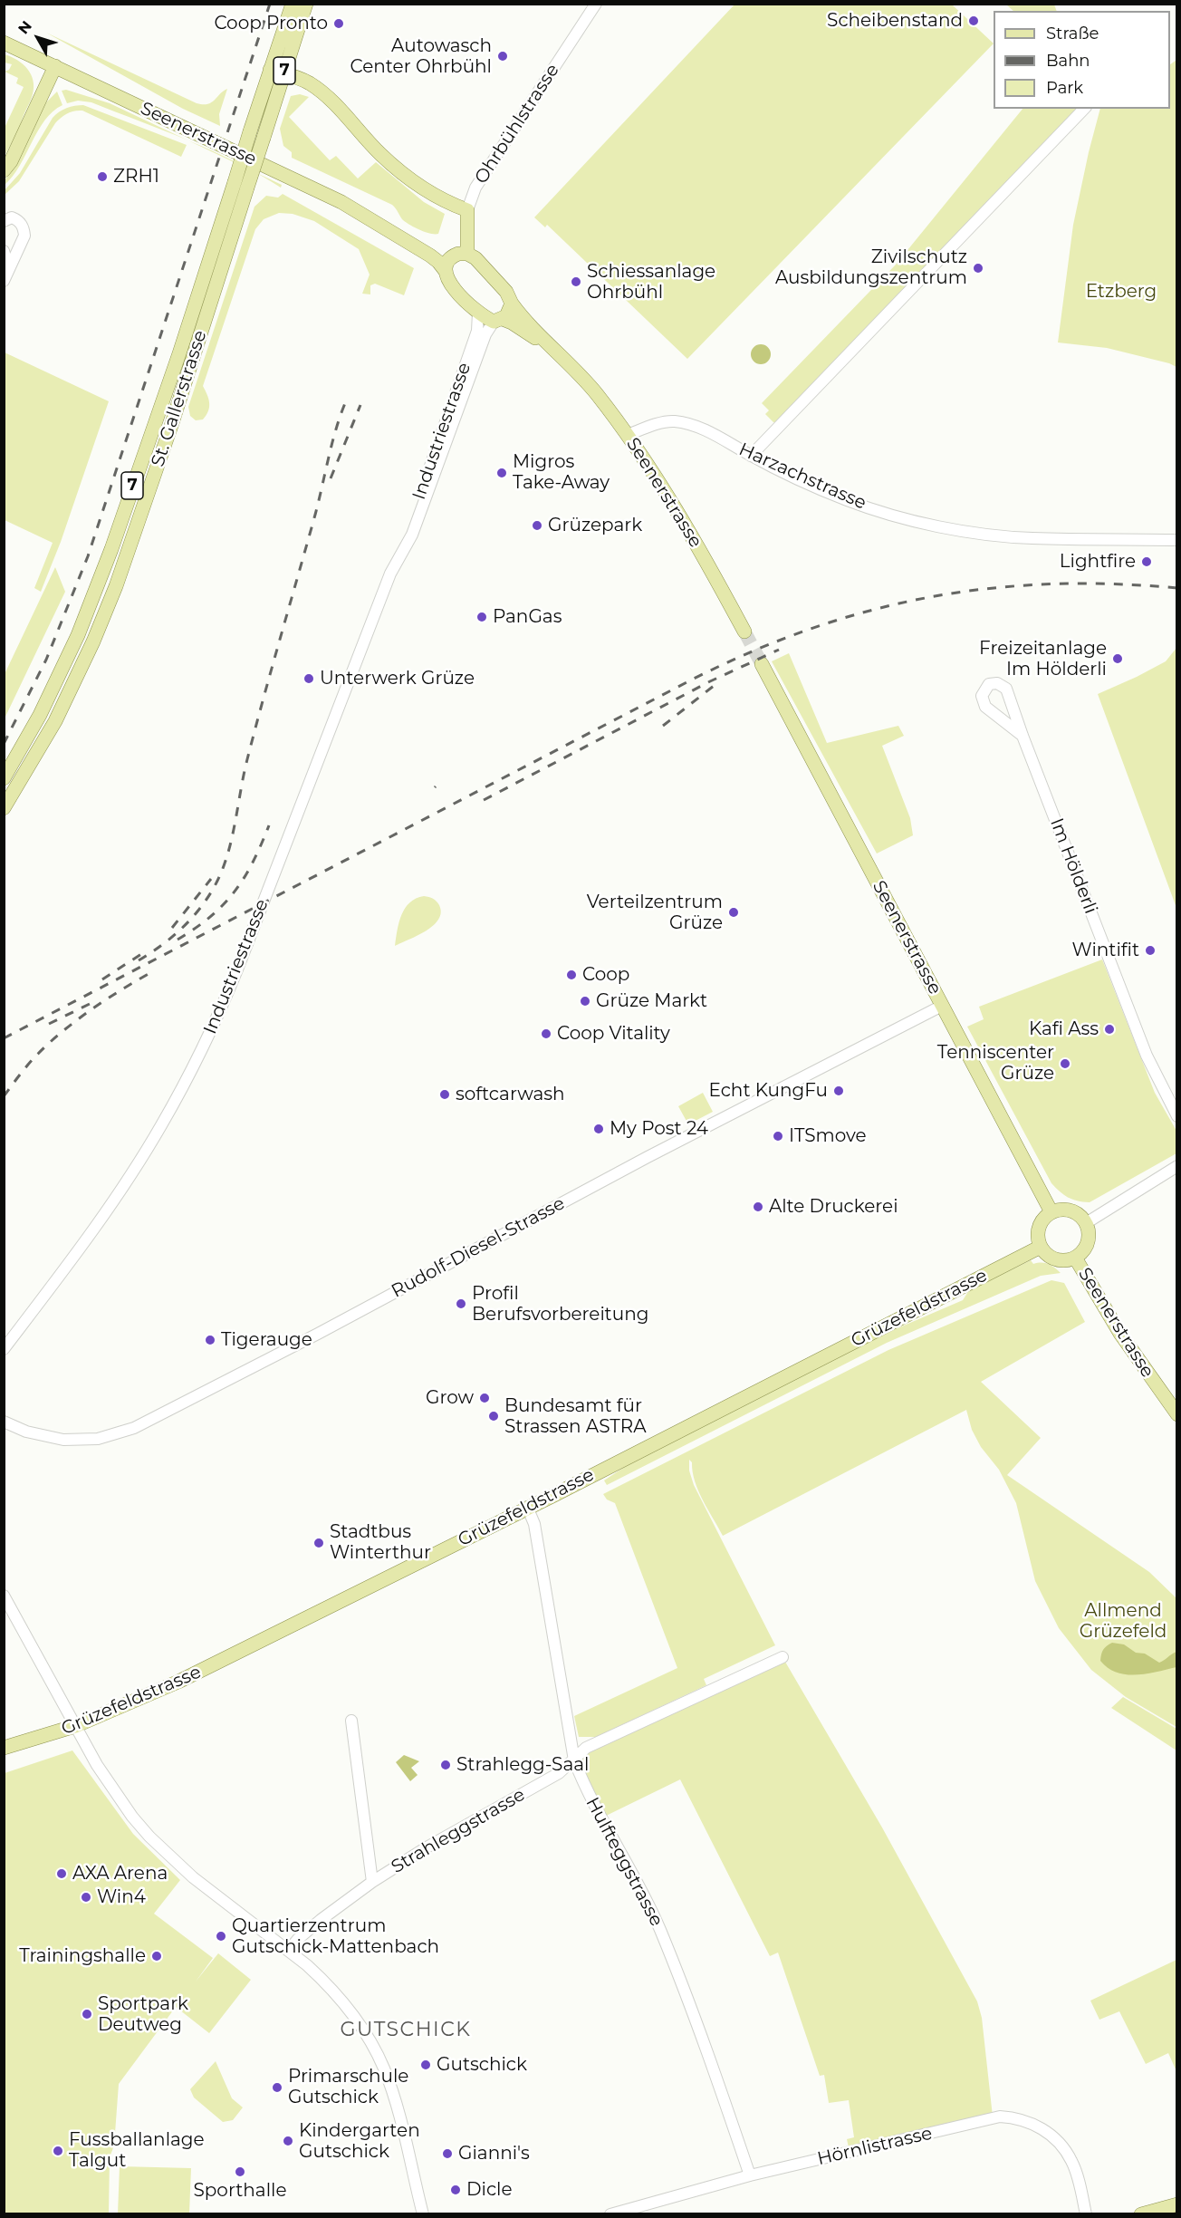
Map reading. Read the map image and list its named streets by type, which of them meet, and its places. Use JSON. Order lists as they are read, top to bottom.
{
  "streets": {
    "main road": [
      "7",
      "Ohrbühlstrasse",
      "Seenerstrasse",
      "St. Gallerstrasse",
      "Grüzefeldstrasse"
    ],
    "street": [
      "Industriestrasse",
      "Harzachstrasse",
      "Im Hölderli",
      "Rudolf-Diesel-Strasse",
      "Strahleggstrasse",
      "Hulfteggstrasse",
      "Hörnlistrasse"
    ]
  },
  "crossings": [
    ["Ohrbühlstrasse", "Seenerstrasse"],
    ["Seenerstrasse", "Industriestrasse"],
    ["Seenerstrasse", "Harzachstrasse"],
    ["Seenerstrasse", "Rudolf-Diesel-Strasse"],
    ["Seenerstrasse", "Grüzefeldstrasse"],
    ["Grüzefeldstrasse", "Hulfteggstrasse"],
    ["Strahleggstrasse", "Hulfteggstrasse"],
    ["Hulfteggstrasse", "Hörnlistrasse"]
  ],
  "districts": ["GUTSCHICK"],
  "parks": ["Etzberg", "Allmend Grüzefeld"],
  "places": [
    "Scheibenstand",
    "Coop Pronto",
    "Autowasch Center Ohrbühl",
    "ZRH1",
    "Zivilschutz Ausbildungszentrum",
    "Schiessanlage Ohrbühl",
    "Migros Take-Away",
    "Grüzepark",
    "Lightfire",
    "PanGas",
    "Freizeitanlage Im Hölderli",
    "Unterwerk Grüze",
    "Verteilzentrum Grüze",
    "Wintifit",
    "Coop",
    "Grüze Markt",
    "Kafi Ass",
    "Coop Vitality",
    "Tenniscenter Grüze",
    "Echt KungFu",
    "softcarwash",
    "My Post 24",
    "ITSmove",
    "Alte Druckerei",
    "Profil Berufsvorbereitung",
    "Tigerauge",
    "Grow",
    "Bundesamt für Strassen ASTRA",
    "Stadtbus Winterthur",
    "Strahlegg-Saal",
    "AXA Arena",
    "Win4",
    "Quartierzentrum Gutschick-Mattenbach",
    "Trainingshalle",
    "Sportpark Deutweg",
    "Gutschick",
    "Primarschule Gutschick",
    "Kindergarten Gutschick",
    "Fussballanlage Talgut",
    "Gianni's",
    "Sporthalle",
    "Dicle"
  ],
  "legend": ["Straße", "Bahn", "Park"],
  "north": "top left"
}
